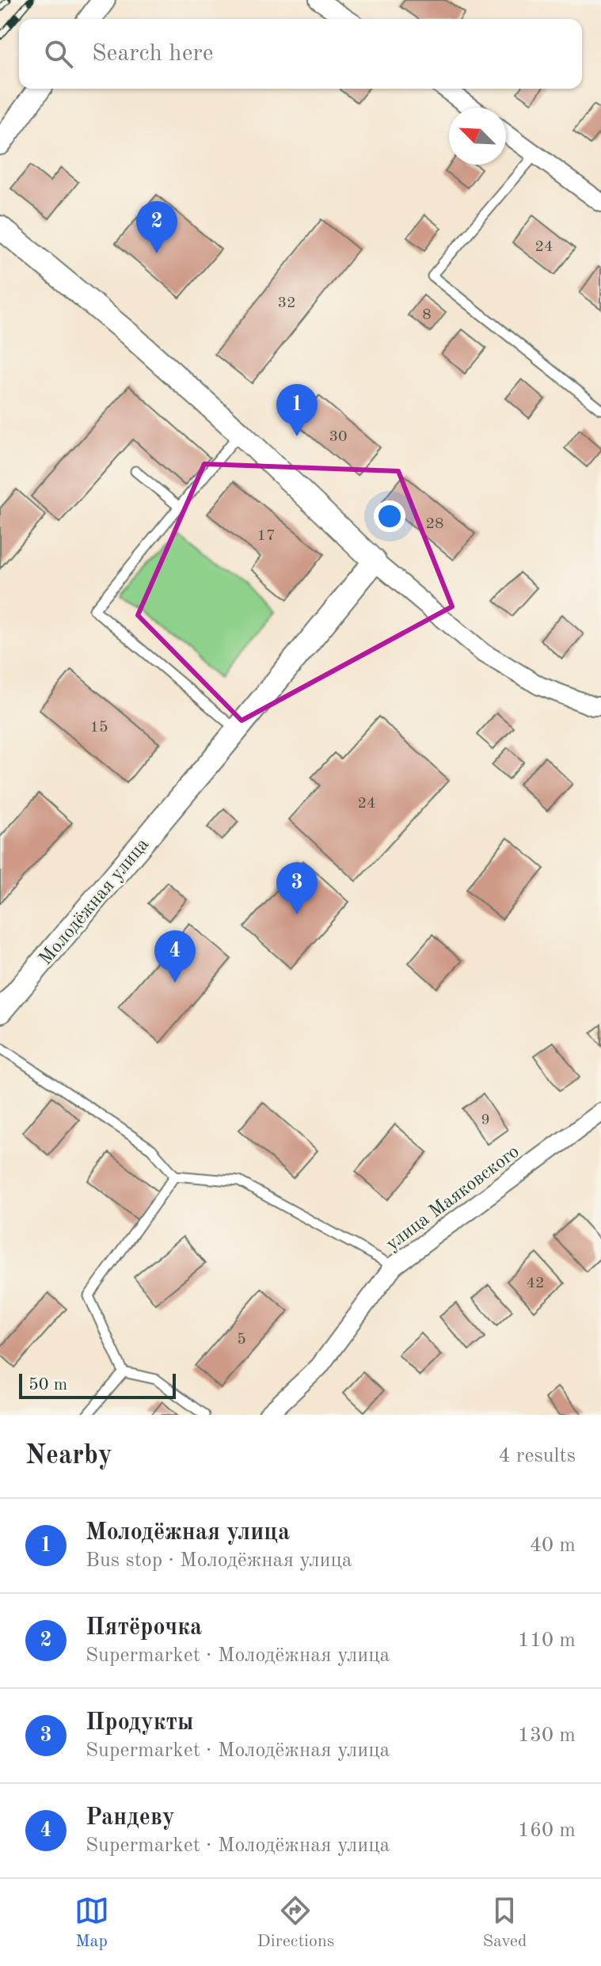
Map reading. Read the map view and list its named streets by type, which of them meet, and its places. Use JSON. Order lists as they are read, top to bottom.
{
  "streets": {
    "street": ["Молодёжная улица", "улица Маяковского"]
  },
  "house_numbers": [
    "24",
    "32",
    "8",
    "30",
    "28",
    "17",
    "15",
    "24",
    "9",
    "42",
    "5"
  ],
  "scale_bar": "50 m",
  "north": "top left",
  "page": {
    "search": "Search here",
    "pins": [
      "2",
      "1",
      "3",
      "4"
    ],
    "scale": "50 m",
    "heading": ["Nearby", "4 results"],
    "list": [
      {
        "mark": "1",
        "name": "Молодёжная улица",
        "note": "Bus stop · Молодёжная улица",
        "value": "40 m"
      },
      {
        "mark": "2",
        "name": "Пятёрочка",
        "note": "Supermarket · Молодёжная улица",
        "value": "110 m"
      },
      {
        "mark": "3",
        "name": "Продукты",
        "note": "Supermarket · Молодёжная улица",
        "value": "130 m"
      },
      {
        "mark": "4",
        "name": "Рандеву",
        "note": "Supermarket · Молодёжная улица",
        "value": "160 m"
      }
    ],
    "nav": ["Map", "Directions", "Saved"]
  }
}
